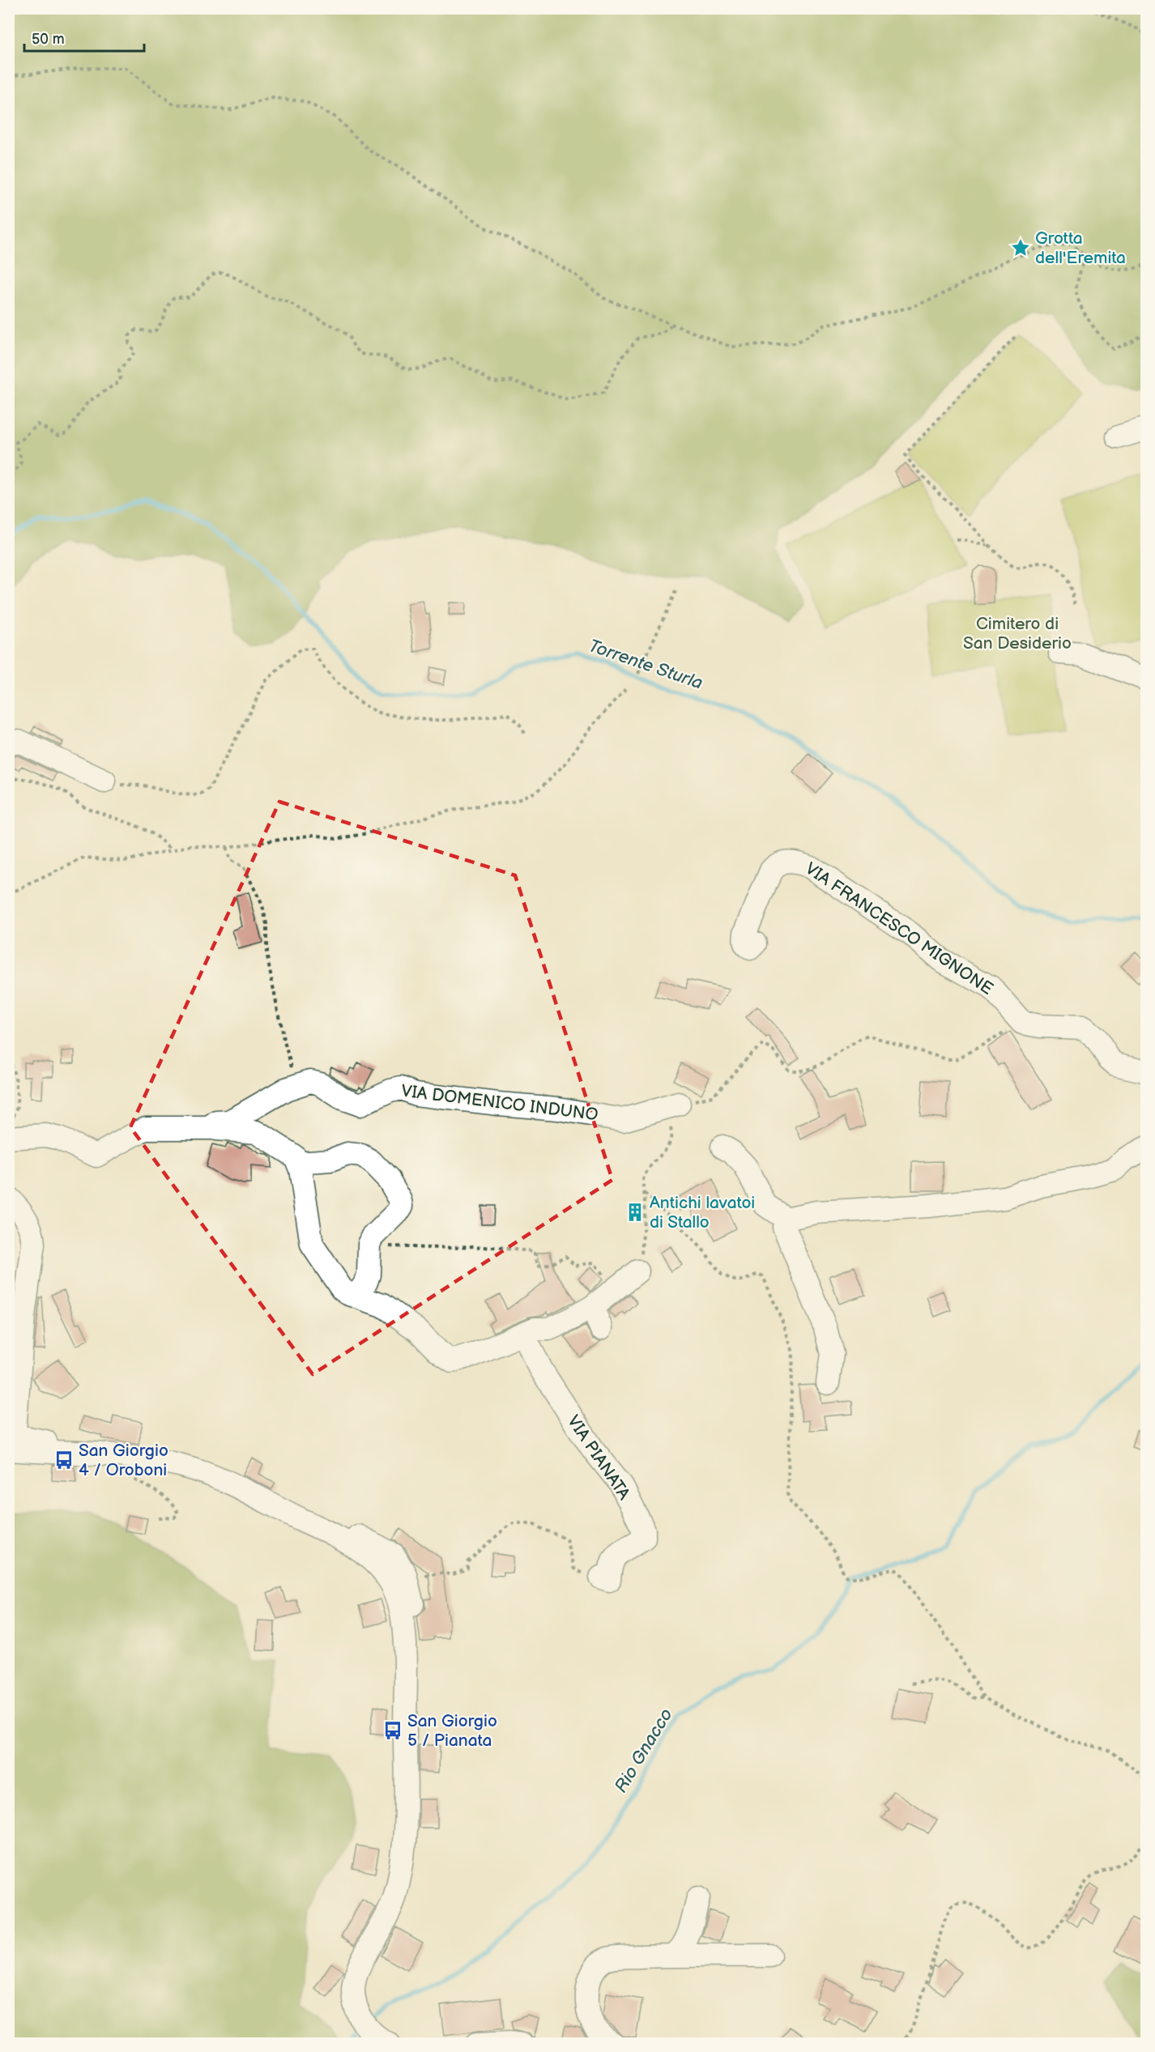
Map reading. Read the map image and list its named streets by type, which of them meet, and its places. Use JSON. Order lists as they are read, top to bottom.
{
  "streets": {
    "street": ["VIA FRANCESCO MIGNONE", "VIA DOMENICO INDUNO", "VIA PIANATA"]
  },
  "water": ["Torrente Sturla", "Rio Gnacco"],
  "parks": ["Cimitero di San Desiderio"],
  "places": {
    "place": ["Grotta dell'Eremita"],
    "building": ["Antichi lavatoi di Stallo"],
    "bus stop": ["San Giorgio 4 / Oroboni", "San Giorgio 5 / Pianata"]
  },
  "scale_bar": "50 m"
}
